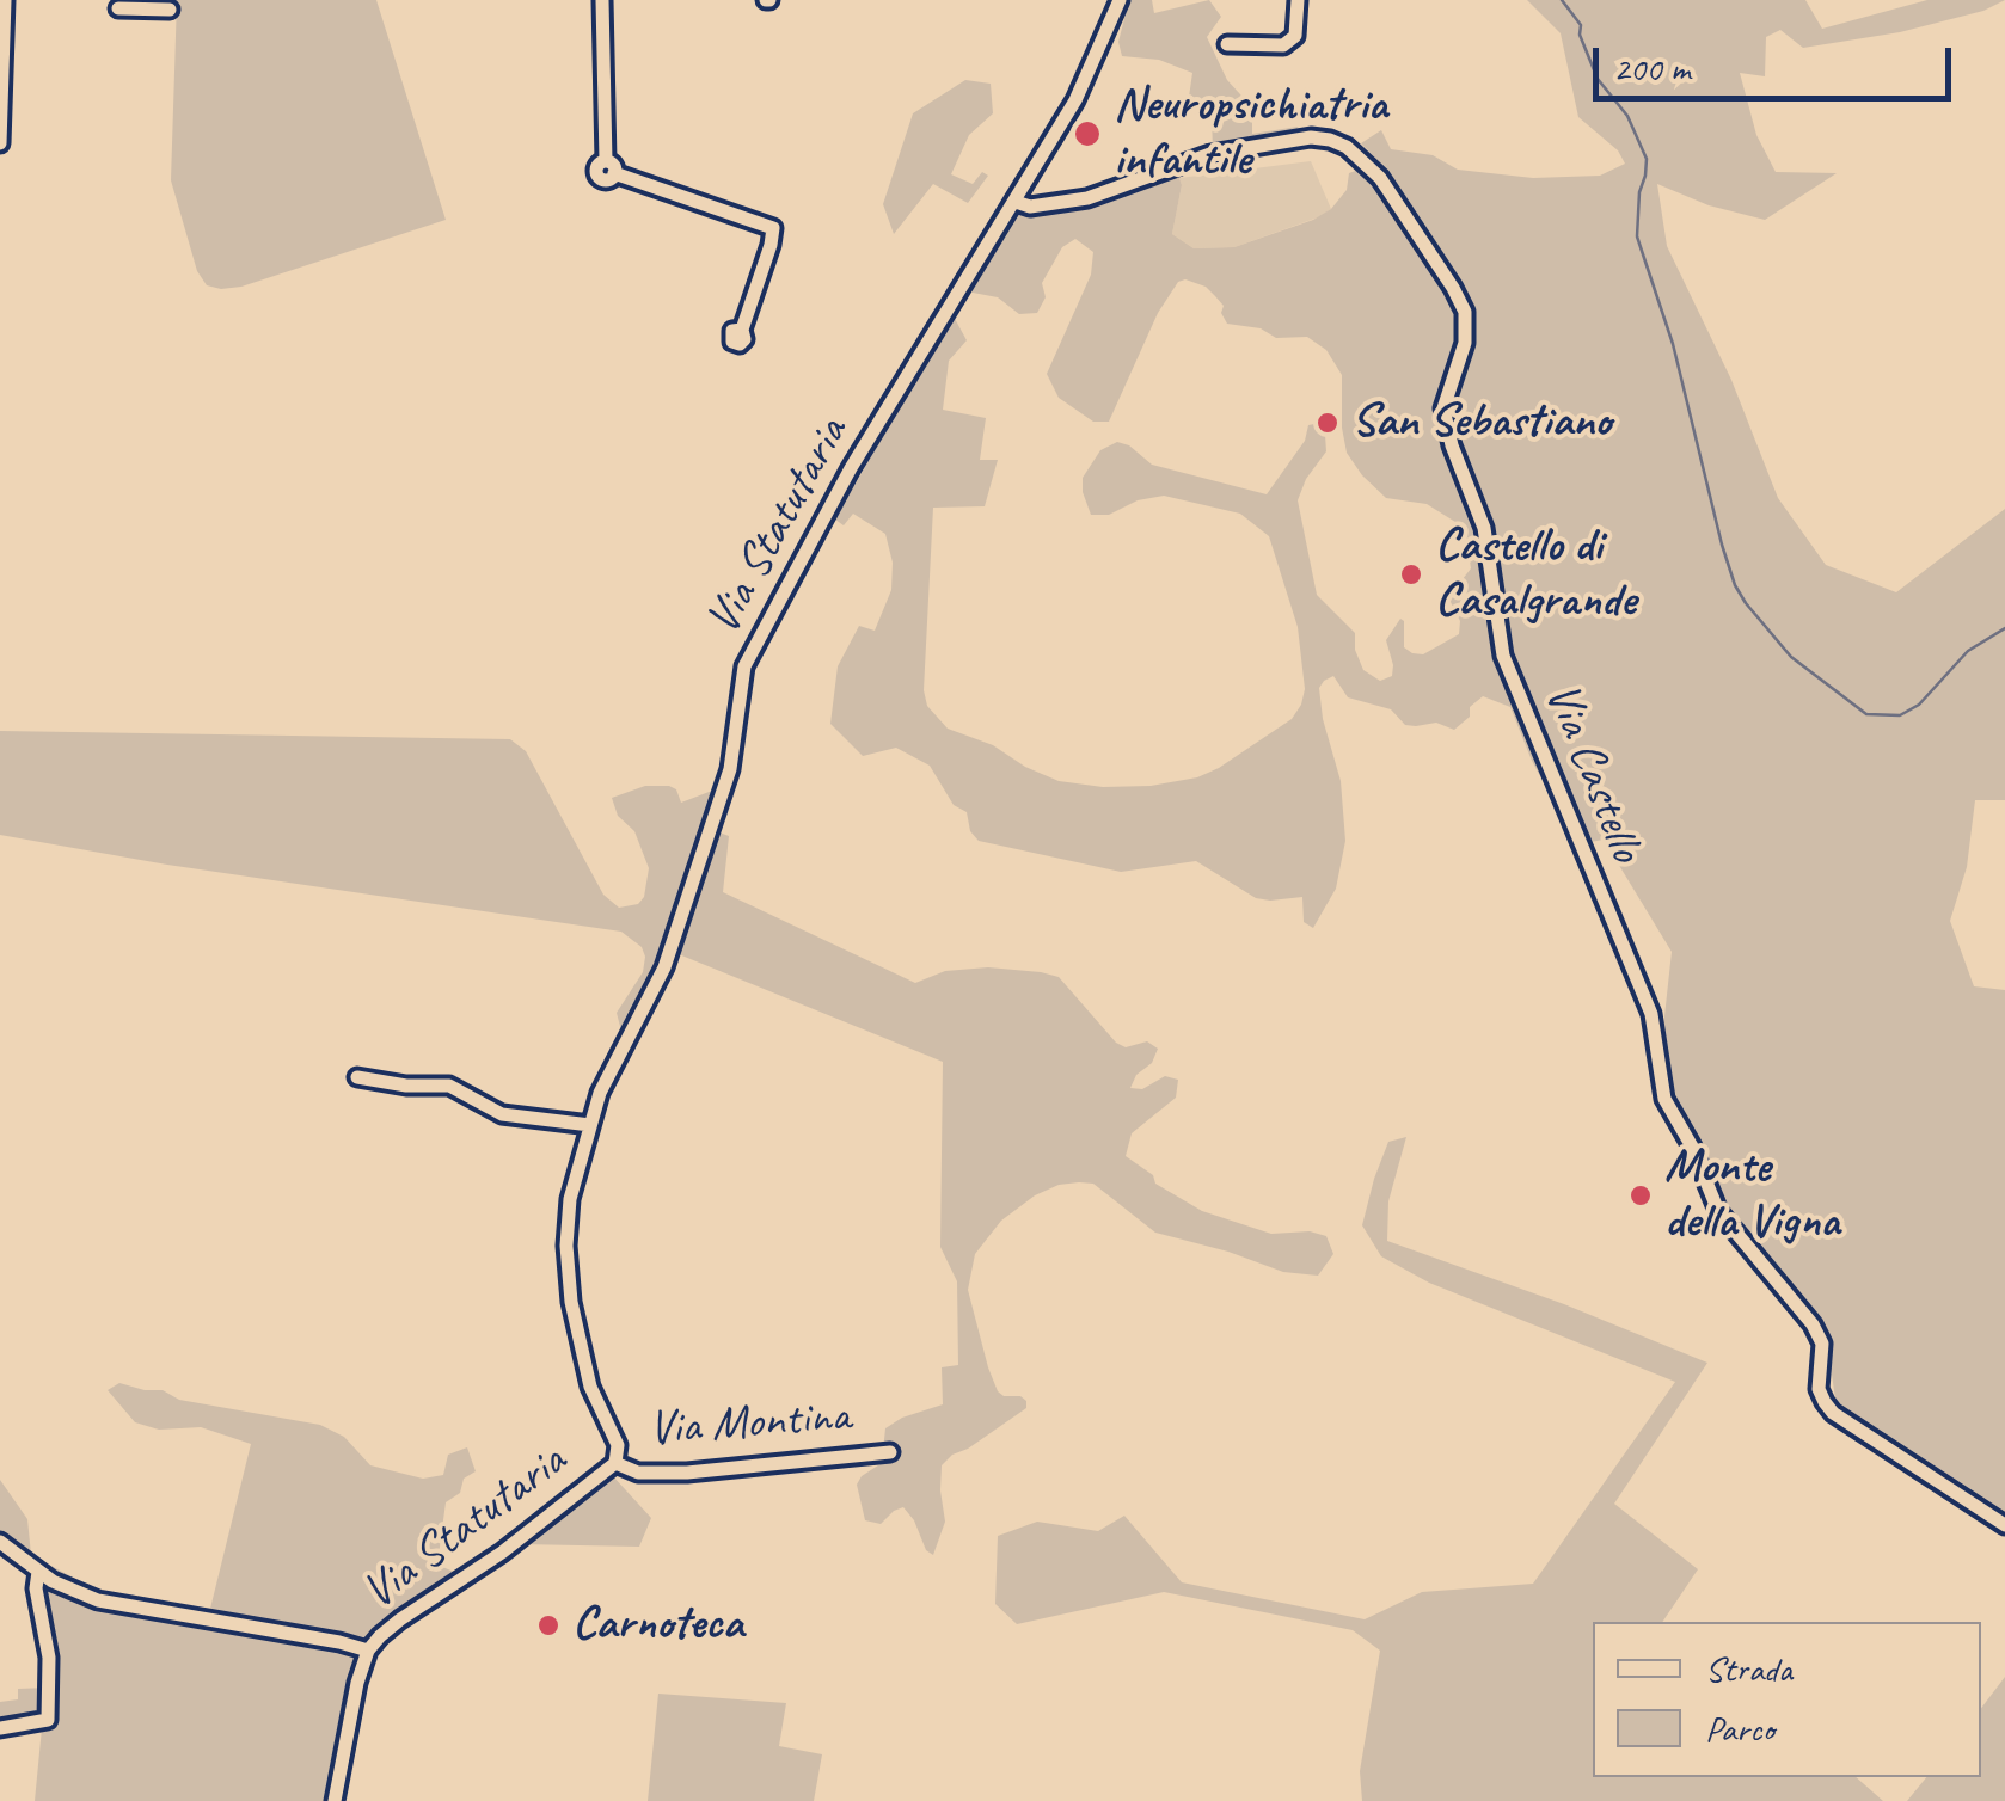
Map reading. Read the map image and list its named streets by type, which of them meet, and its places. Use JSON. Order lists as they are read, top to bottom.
{
  "streets": {
    "street": ["Via Statutaria", "Via Castello", "Via Montina"]
  },
  "crossings": [
    ["Via Statutaria", "Via Castello"],
    ["Via Statutaria", "Via Montina"]
  ],
  "places": [
    "Neuropsichiatria infantile",
    "San Sebastiano",
    "Castello di Casalgrande",
    "Monte della Vigna",
    "Carnoteca"
  ],
  "legend": ["Strada", "Parco"],
  "scale_bar": "200 m"
}
